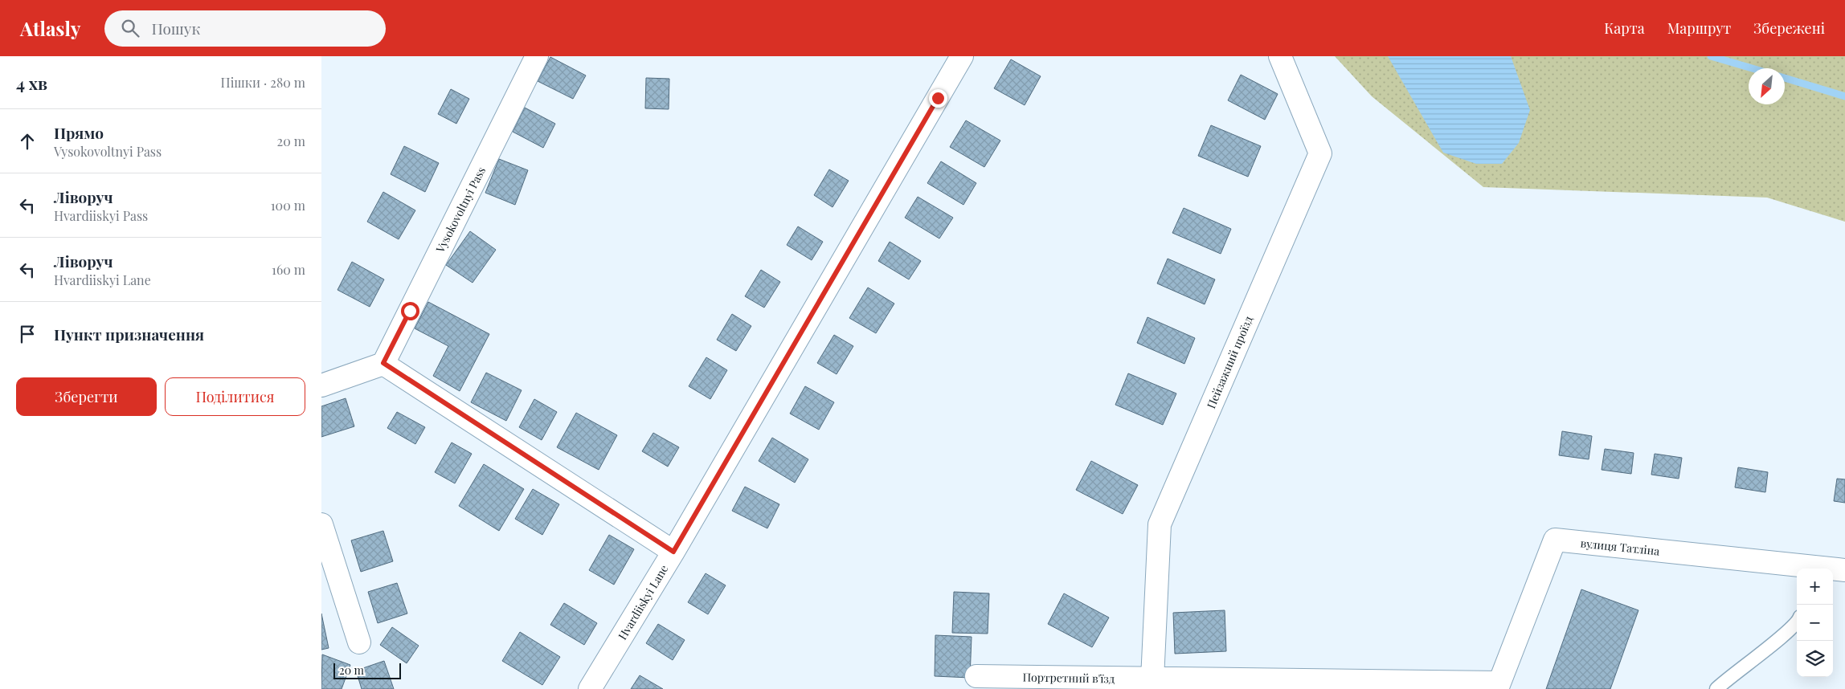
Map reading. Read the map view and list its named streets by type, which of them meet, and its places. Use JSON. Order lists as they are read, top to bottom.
{
  "streets": {
    "street": [
      "Vysokovoltnyi Pass",
      "Пейзажний проїзд",
      "вулиця Татліна",
      "Hvardiiskyi Lane",
      "Портретний в'їзд"
    ]
  },
  "crossings": [
    ["Пейзажний проїзд", "Портретний в'їзд"],
    ["вулиця Татліна", "Портретний в'їзд"]
  ],
  "scale_bar": "20 m",
  "north": "bottom left",
  "page": {
    "header": "Atlasly",
    "search": "Пошук",
    "nav": ["Карта", "Маршрут", "Збережені"],
    "heading": ["4 хв", "Пішки · 280 m"],
    "list": [
      ["Прямо", "Vysokovoltnyi Pass", "20 m"],
      ["Ліворуч", "Hvardiiskyi Pass", "100 m"],
      ["Ліворуч", "Hvardiiskyi Lane", "160 m"],
      "Пункт призначення"
    ],
    "buttons": ["Зберегти", "Поділитися"],
    "map_buttons": ["+", "−"],
    "scale": "20 m"
  }
}
